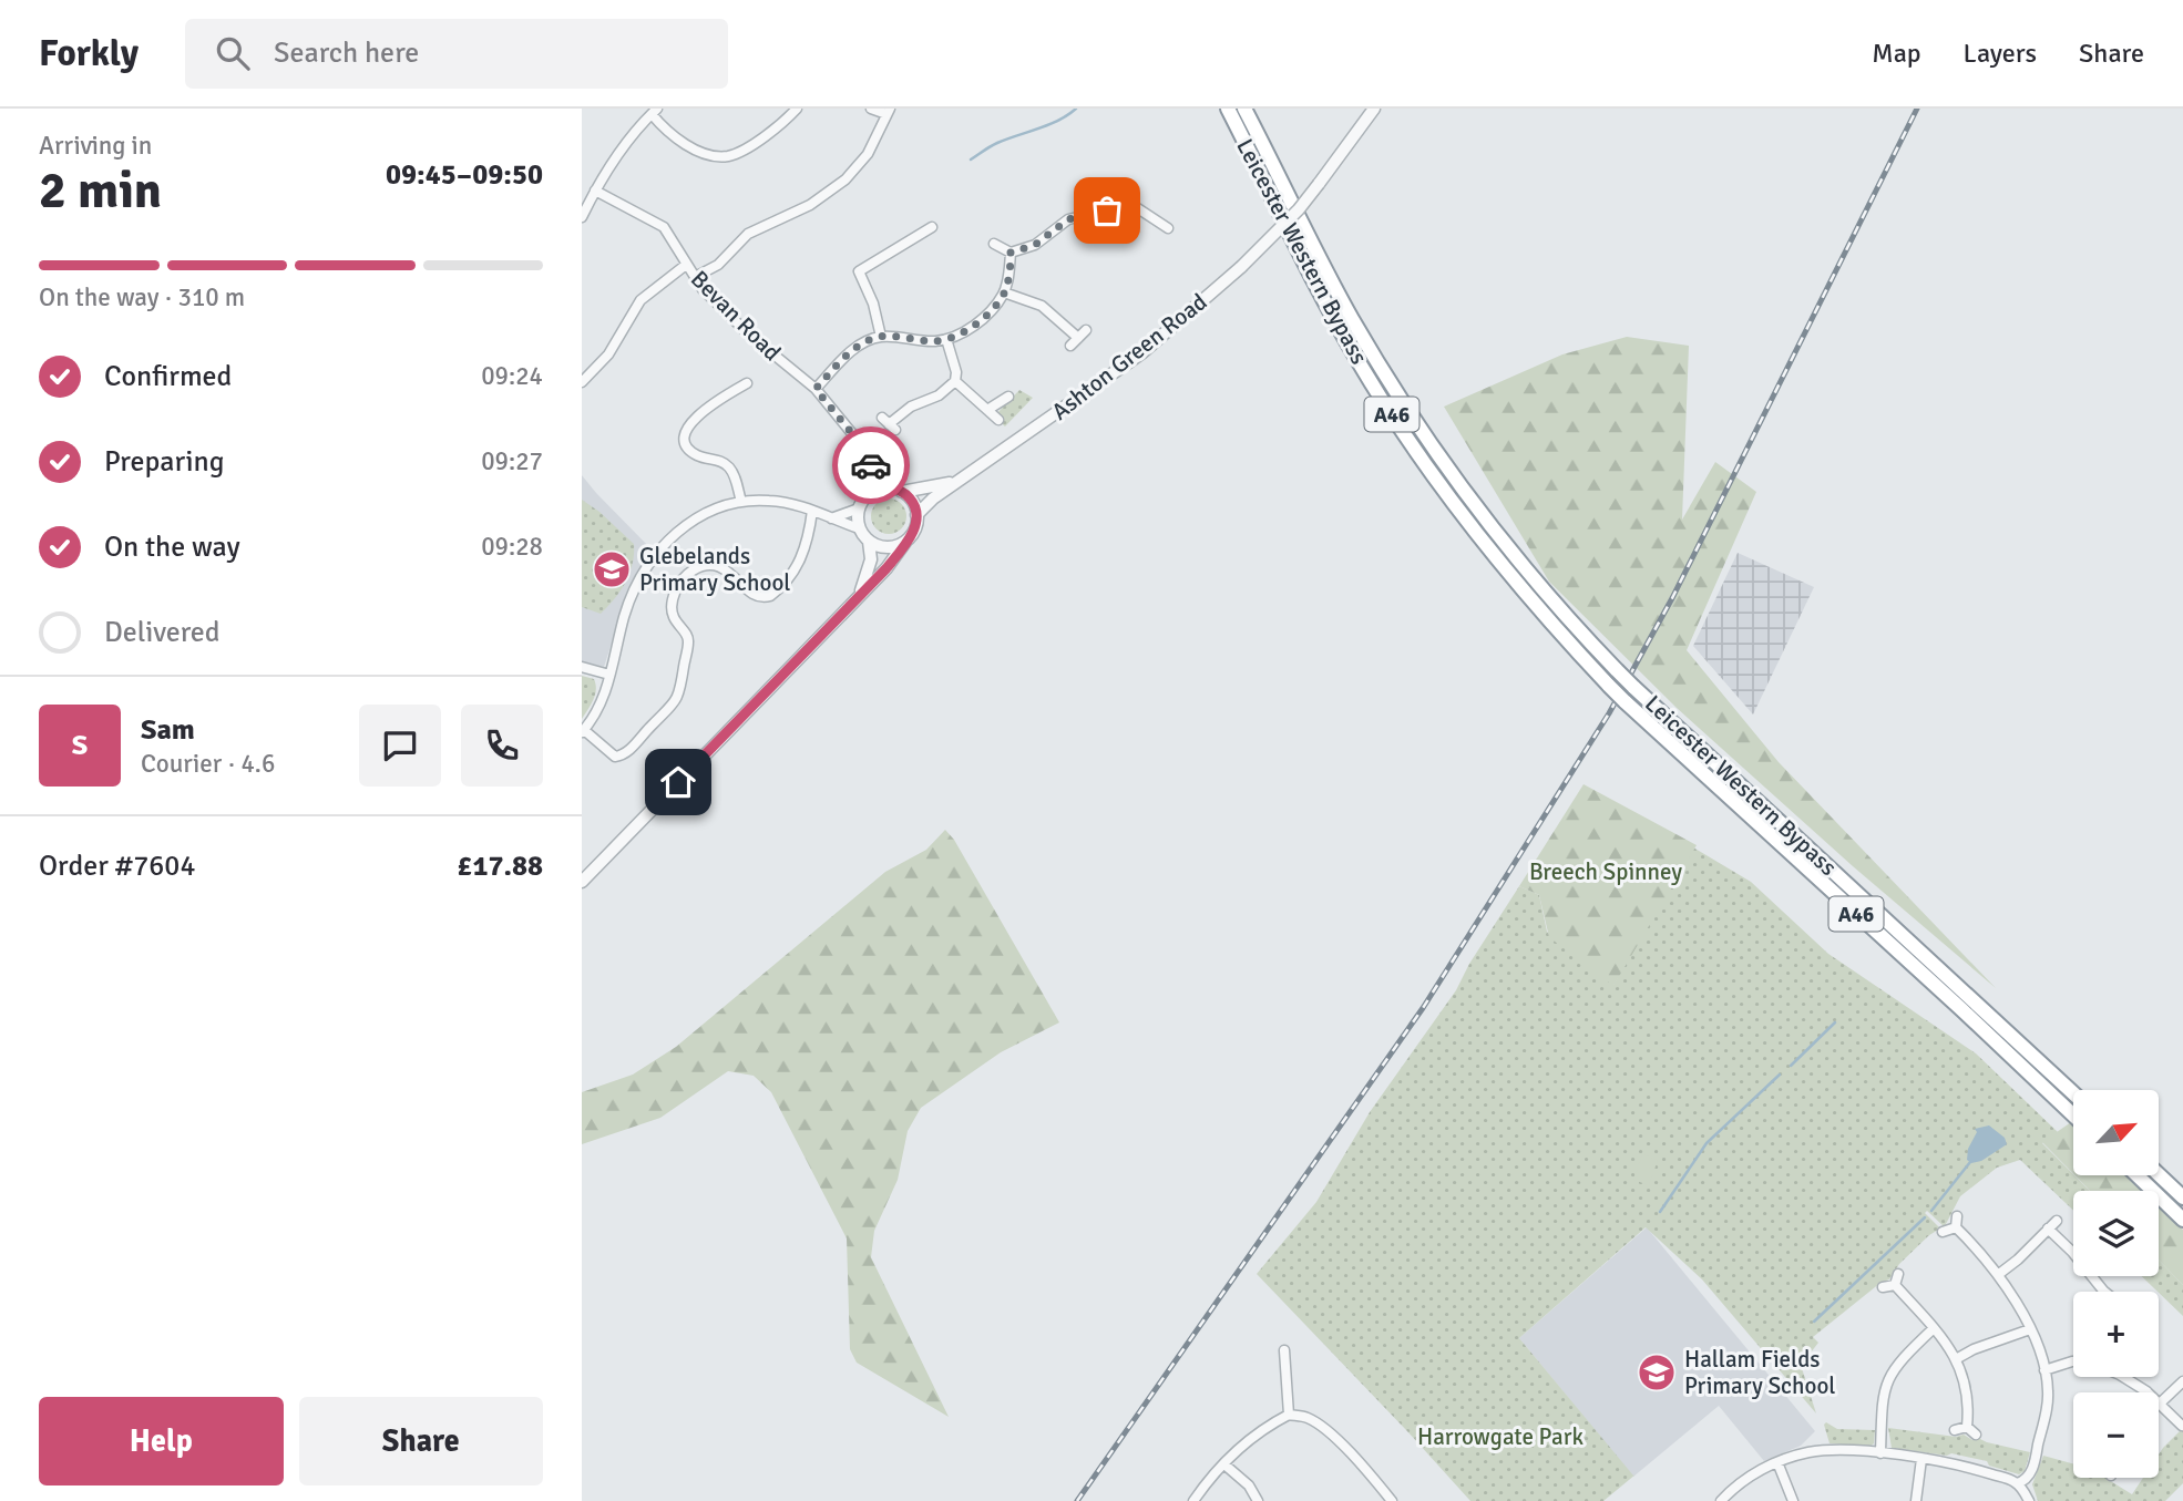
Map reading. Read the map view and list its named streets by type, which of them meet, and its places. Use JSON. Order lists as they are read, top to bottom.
{
  "streets": {
    "highway": ["Leicester Western Bypass", "A46"],
    "street": ["Bevan Road", "Ashton Green Road"]
  },
  "crossings": [
    ["Bevan Road", "Ashton Green Road"]
  ],
  "parks": ["Breech Spinney", "Harrowgate Park"],
  "places": {
    "school or university": ["Glebelands Primary School", "Hallam Fields Primary School"]
  },
  "north": "top right",
  "page": {
    "header": "Forkly",
    "search": "Search here",
    "nav": ["Map", "Layers", "Share"],
    "heading": ["2 min", "Arriving in", "09:45–09:50"],
    "panel": [
      "Sam",
      "Courier · 4.6",
      "Order #7604",
      "£17.88"
    ],
    "bar": "On the way · 310 m",
    "list": [
      ["Confirmed", "09:24"],
      ["Preparing", "09:27"],
      ["On the way", "09:28"],
      "Delivered"
    ],
    "round": "S",
    "map_buttons": ["+", "−"],
    "buttons": ["Help", "Share"]
  }
}
